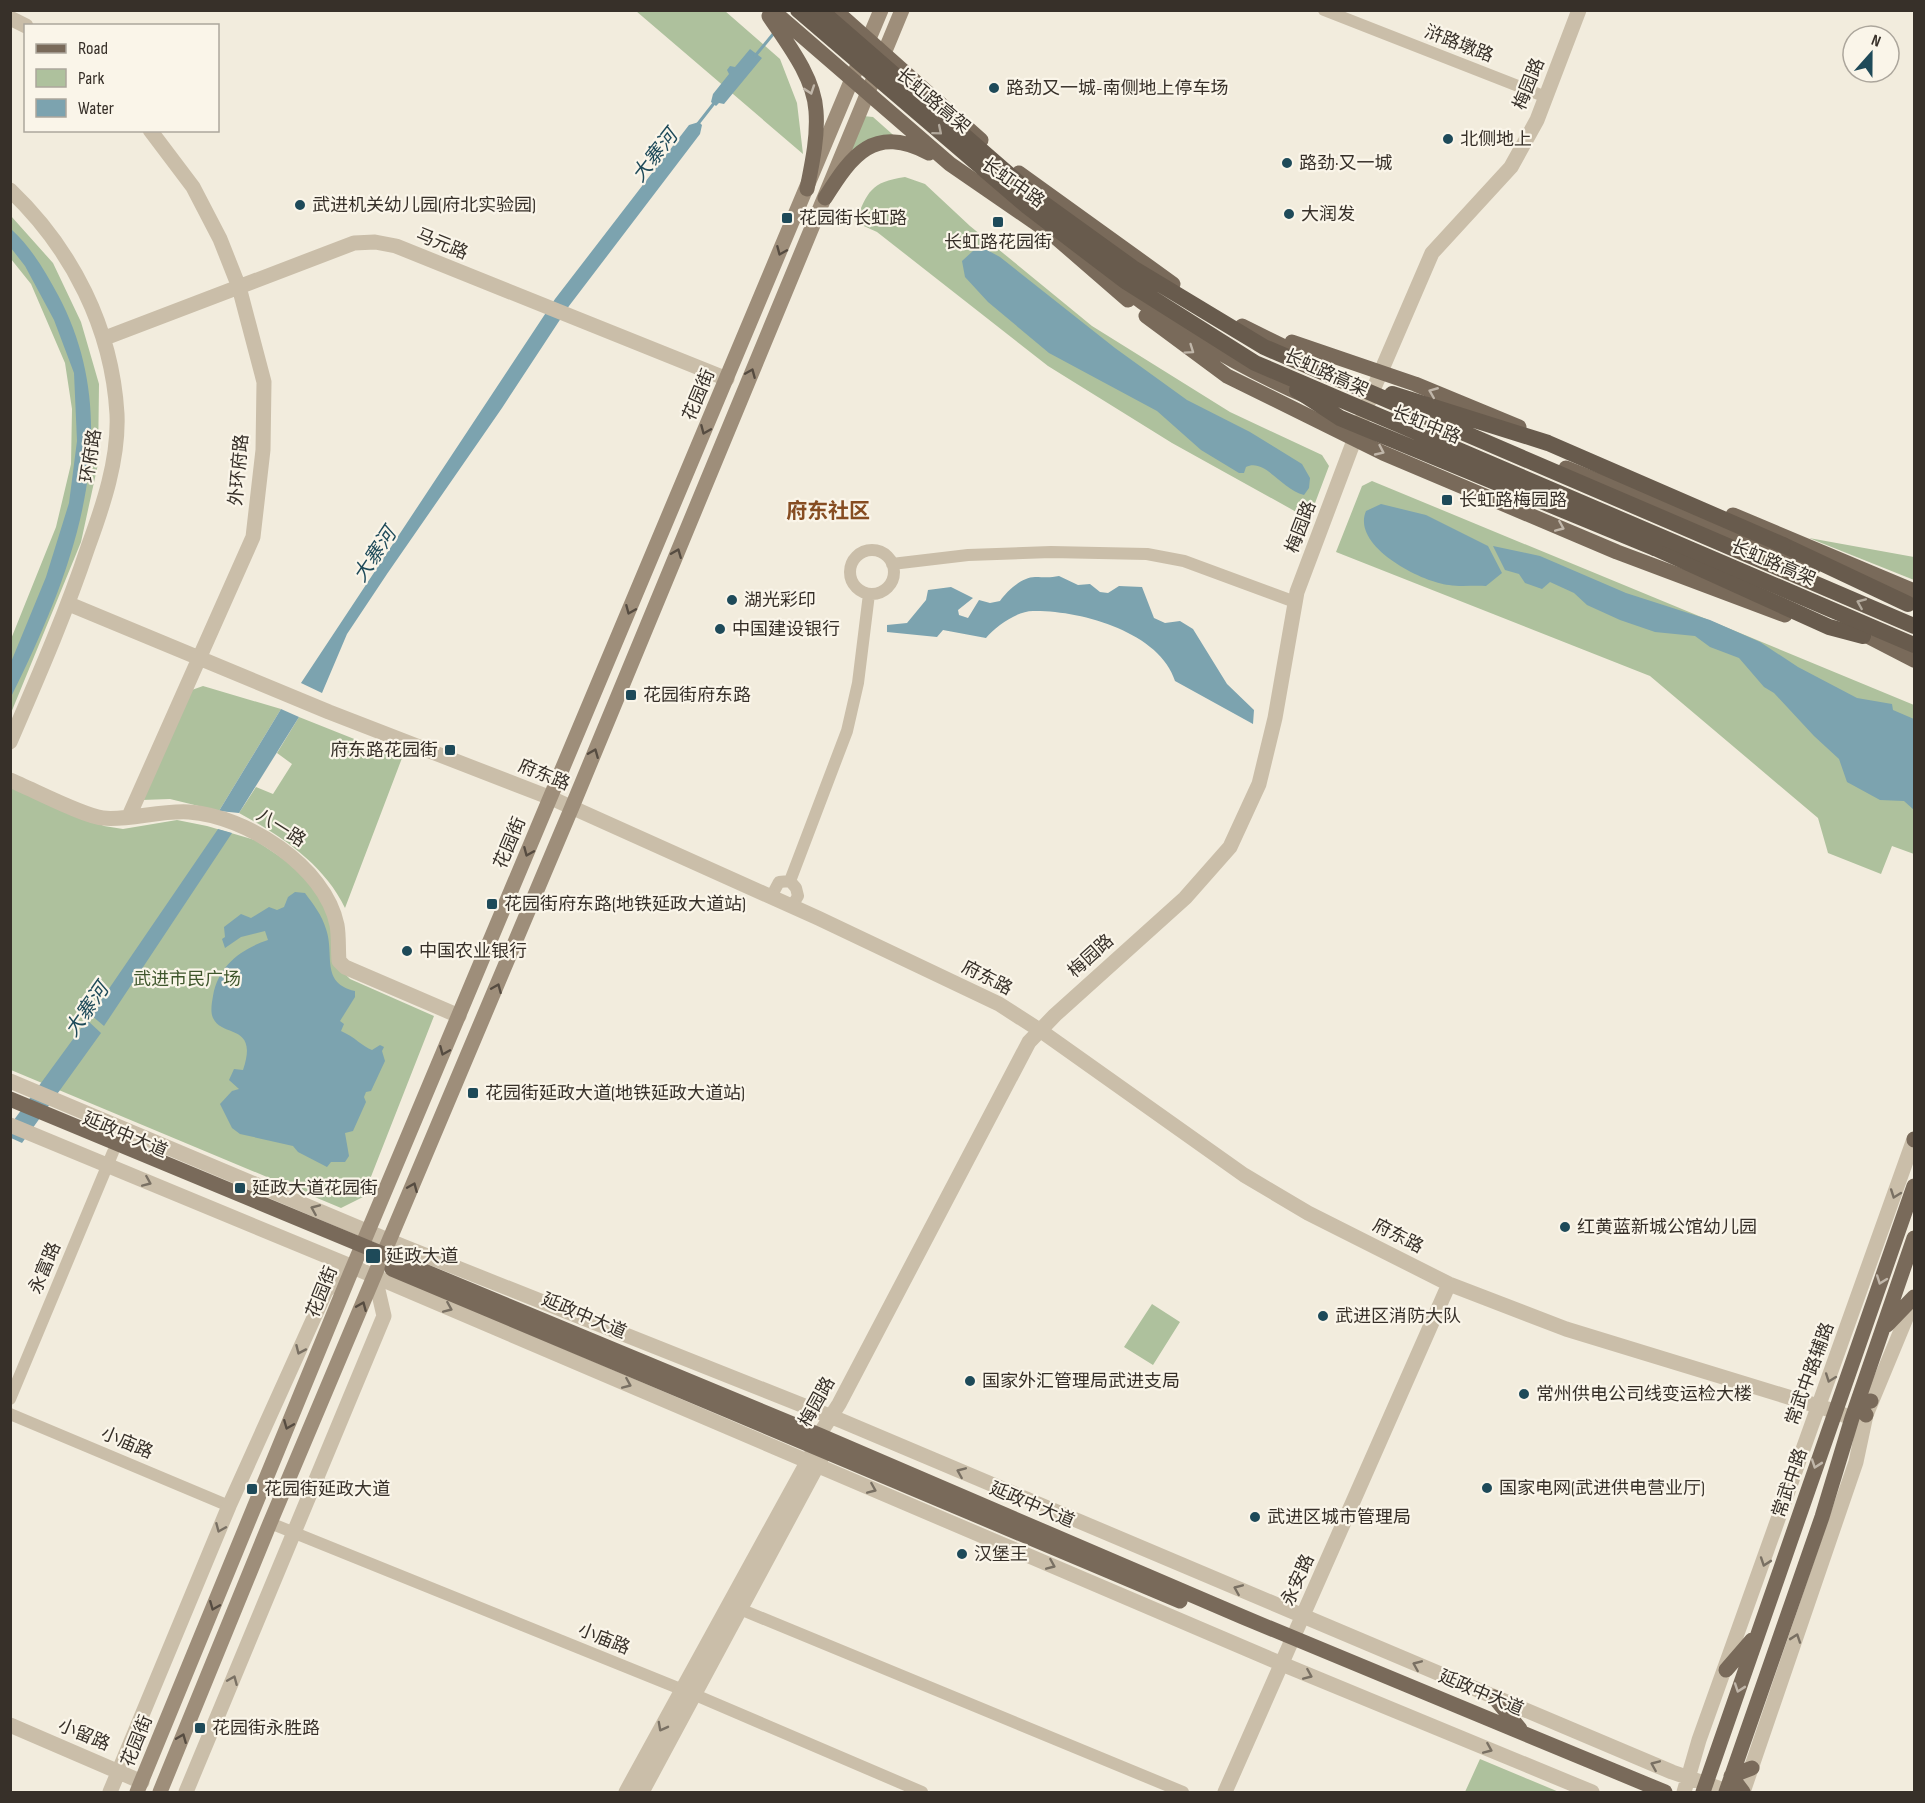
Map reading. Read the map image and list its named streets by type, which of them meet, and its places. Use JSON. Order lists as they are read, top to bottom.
{
  "streets": {
    "highway": ["长虹路高架"],
    "main road": [
      "长虹中路",
      "花园街",
      "延政中大道",
      "常武中路"
    ],
    "street": [
      "浒路墩路",
      "梅园路",
      "马元路",
      "环府路",
      "外环府路",
      "府东路",
      "八一路",
      "永富路",
      "常武中路辅路",
      "小庙路",
      "永安路",
      "小留路"
    ]
  },
  "crossings": [
    ["浒路墩路", "梅园路"],
    ["梅园路", "长虹中路"],
    ["梅园路", "府东路"],
    ["梅园路", "延政中大道"],
    ["梅园路", "小庙路"],
    ["长虹中路", "花园街"],
    ["马元路", "花园街"],
    ["马元路", "环府路"],
    ["马元路", "外环府路"],
    ["花园街", "府东路"],
    ["花园街", "八一路"],
    ["花园街", "延政中大道"],
    ["花园街", "小留路"],
    ["环府路", "府东路"],
    ["外环府路", "府东路"],
    ["外环府路", "八一路"],
    ["府东路", "常武中路辅路"],
    ["府东路", "常武中路"],
    ["府东路", "永安路"],
    ["延政中大道", "永富路"],
    ["延政中大道", "永安路"],
    ["常武中路辅路", "常武中路"]
  ],
  "districts": ["府东社区"],
  "water": ["大寨河"],
  "parks": ["武进市民广场"],
  "places": {
    "other": [
      "路劲又一城-南侧地上停车场",
      "北侧地上",
      "路劲·又一城",
      "武进机关幼儿园(府北实验园)",
      "大润发",
      "湖光彩印",
      "中国建设银行",
      "中国农业银行",
      "红黄蓝新城公馆幼儿园",
      "武进区消防大队",
      "国家外汇管理局武进支局",
      "常州供电公司线变运检大楼",
      "国家电网(武进供电营业厅)",
      "武进区城市管理局",
      "汉堡王"
    ],
    "transit": [
      "花园街长虹路",
      "长虹路花园街",
      "长虹路梅园路",
      "花园街府东路",
      "府东路花园街",
      "花园街府东路(地铁延政大道站)",
      "花园街延政大道(地铁延政大道站)",
      "延政大道花园街",
      "延政大道",
      "花园街延政大道",
      "花园街永胜路"
    ]
  },
  "legend": ["Road", "Park", "Water"],
  "north": "top"
}
